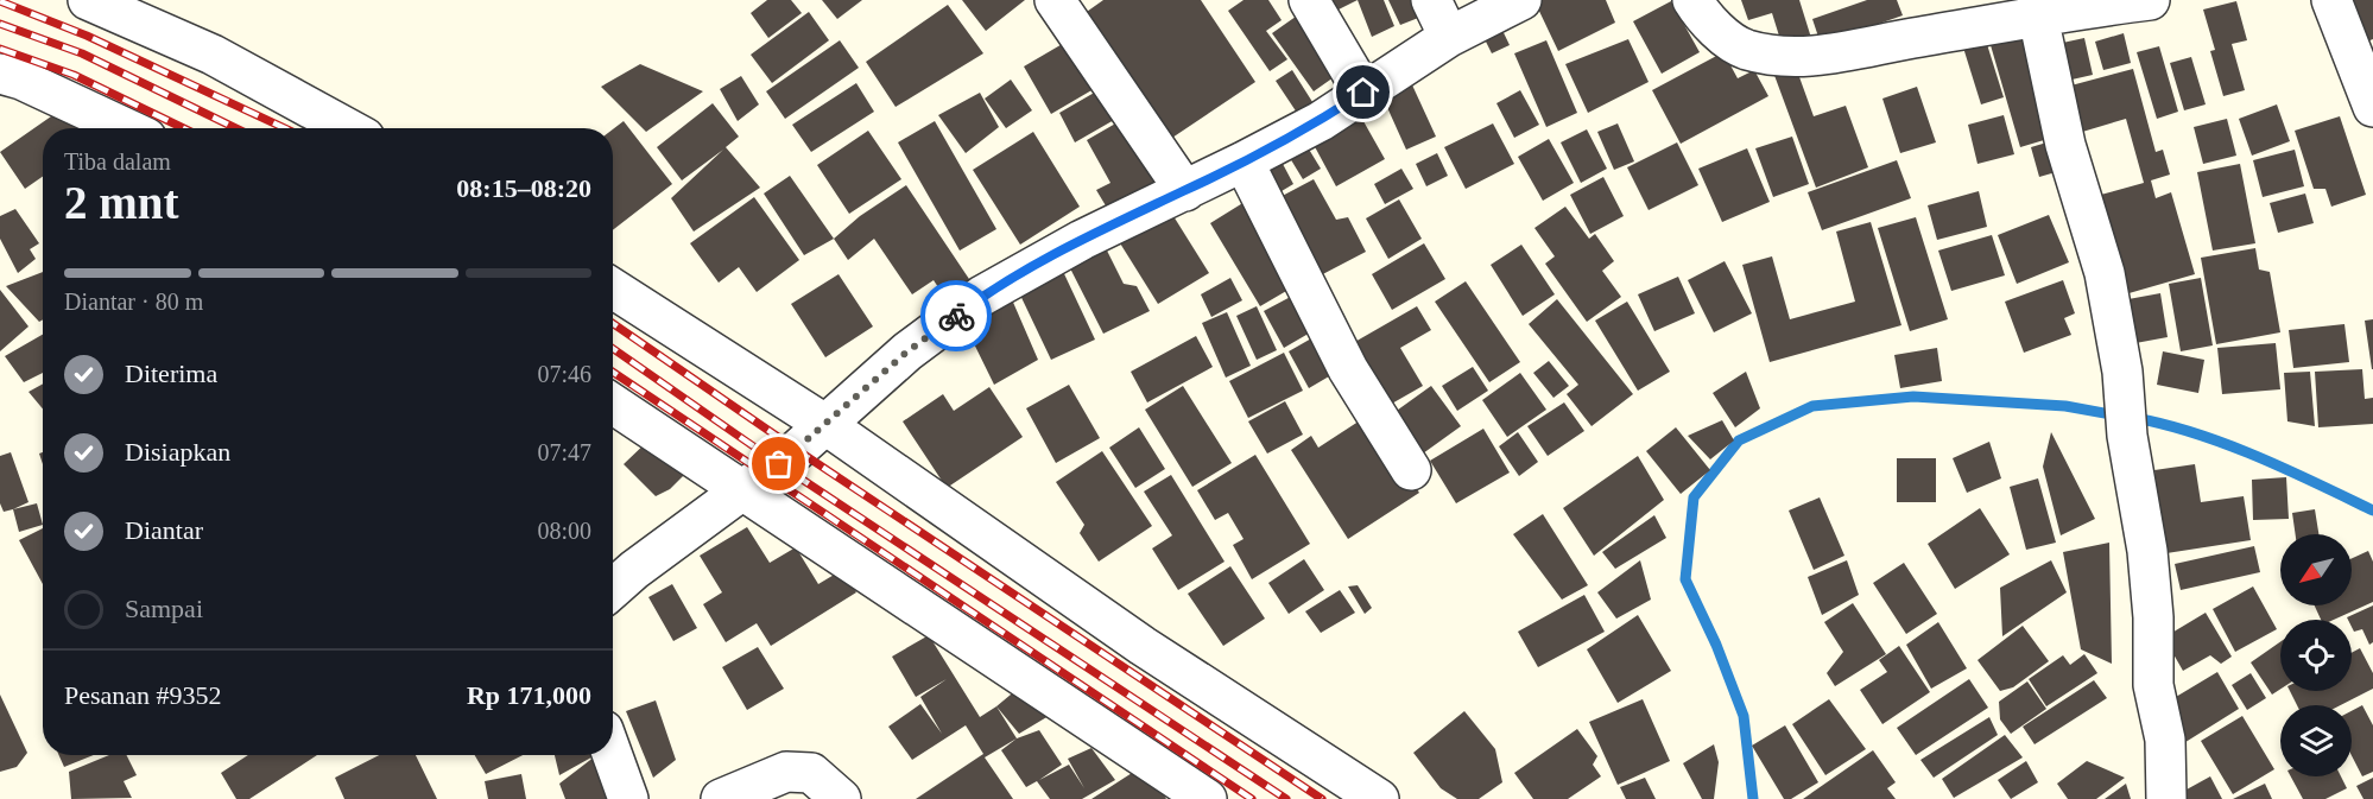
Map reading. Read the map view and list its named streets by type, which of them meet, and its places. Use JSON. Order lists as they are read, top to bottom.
{
  "north": "bottom left",
  "page": {
    "heading": ["2 mnt", "Tiba dalam", "08:15–08:20"],
    "panel": ["Pesanan #9352", "Rp 171,000"],
    "bar": "Diantar · 80 m",
    "list": [
      ["Diterima", "07:46"],
      ["Disiapkan", "07:47"],
      ["Diantar", "08:00"],
      "Sampai"
    ]
  }
}
